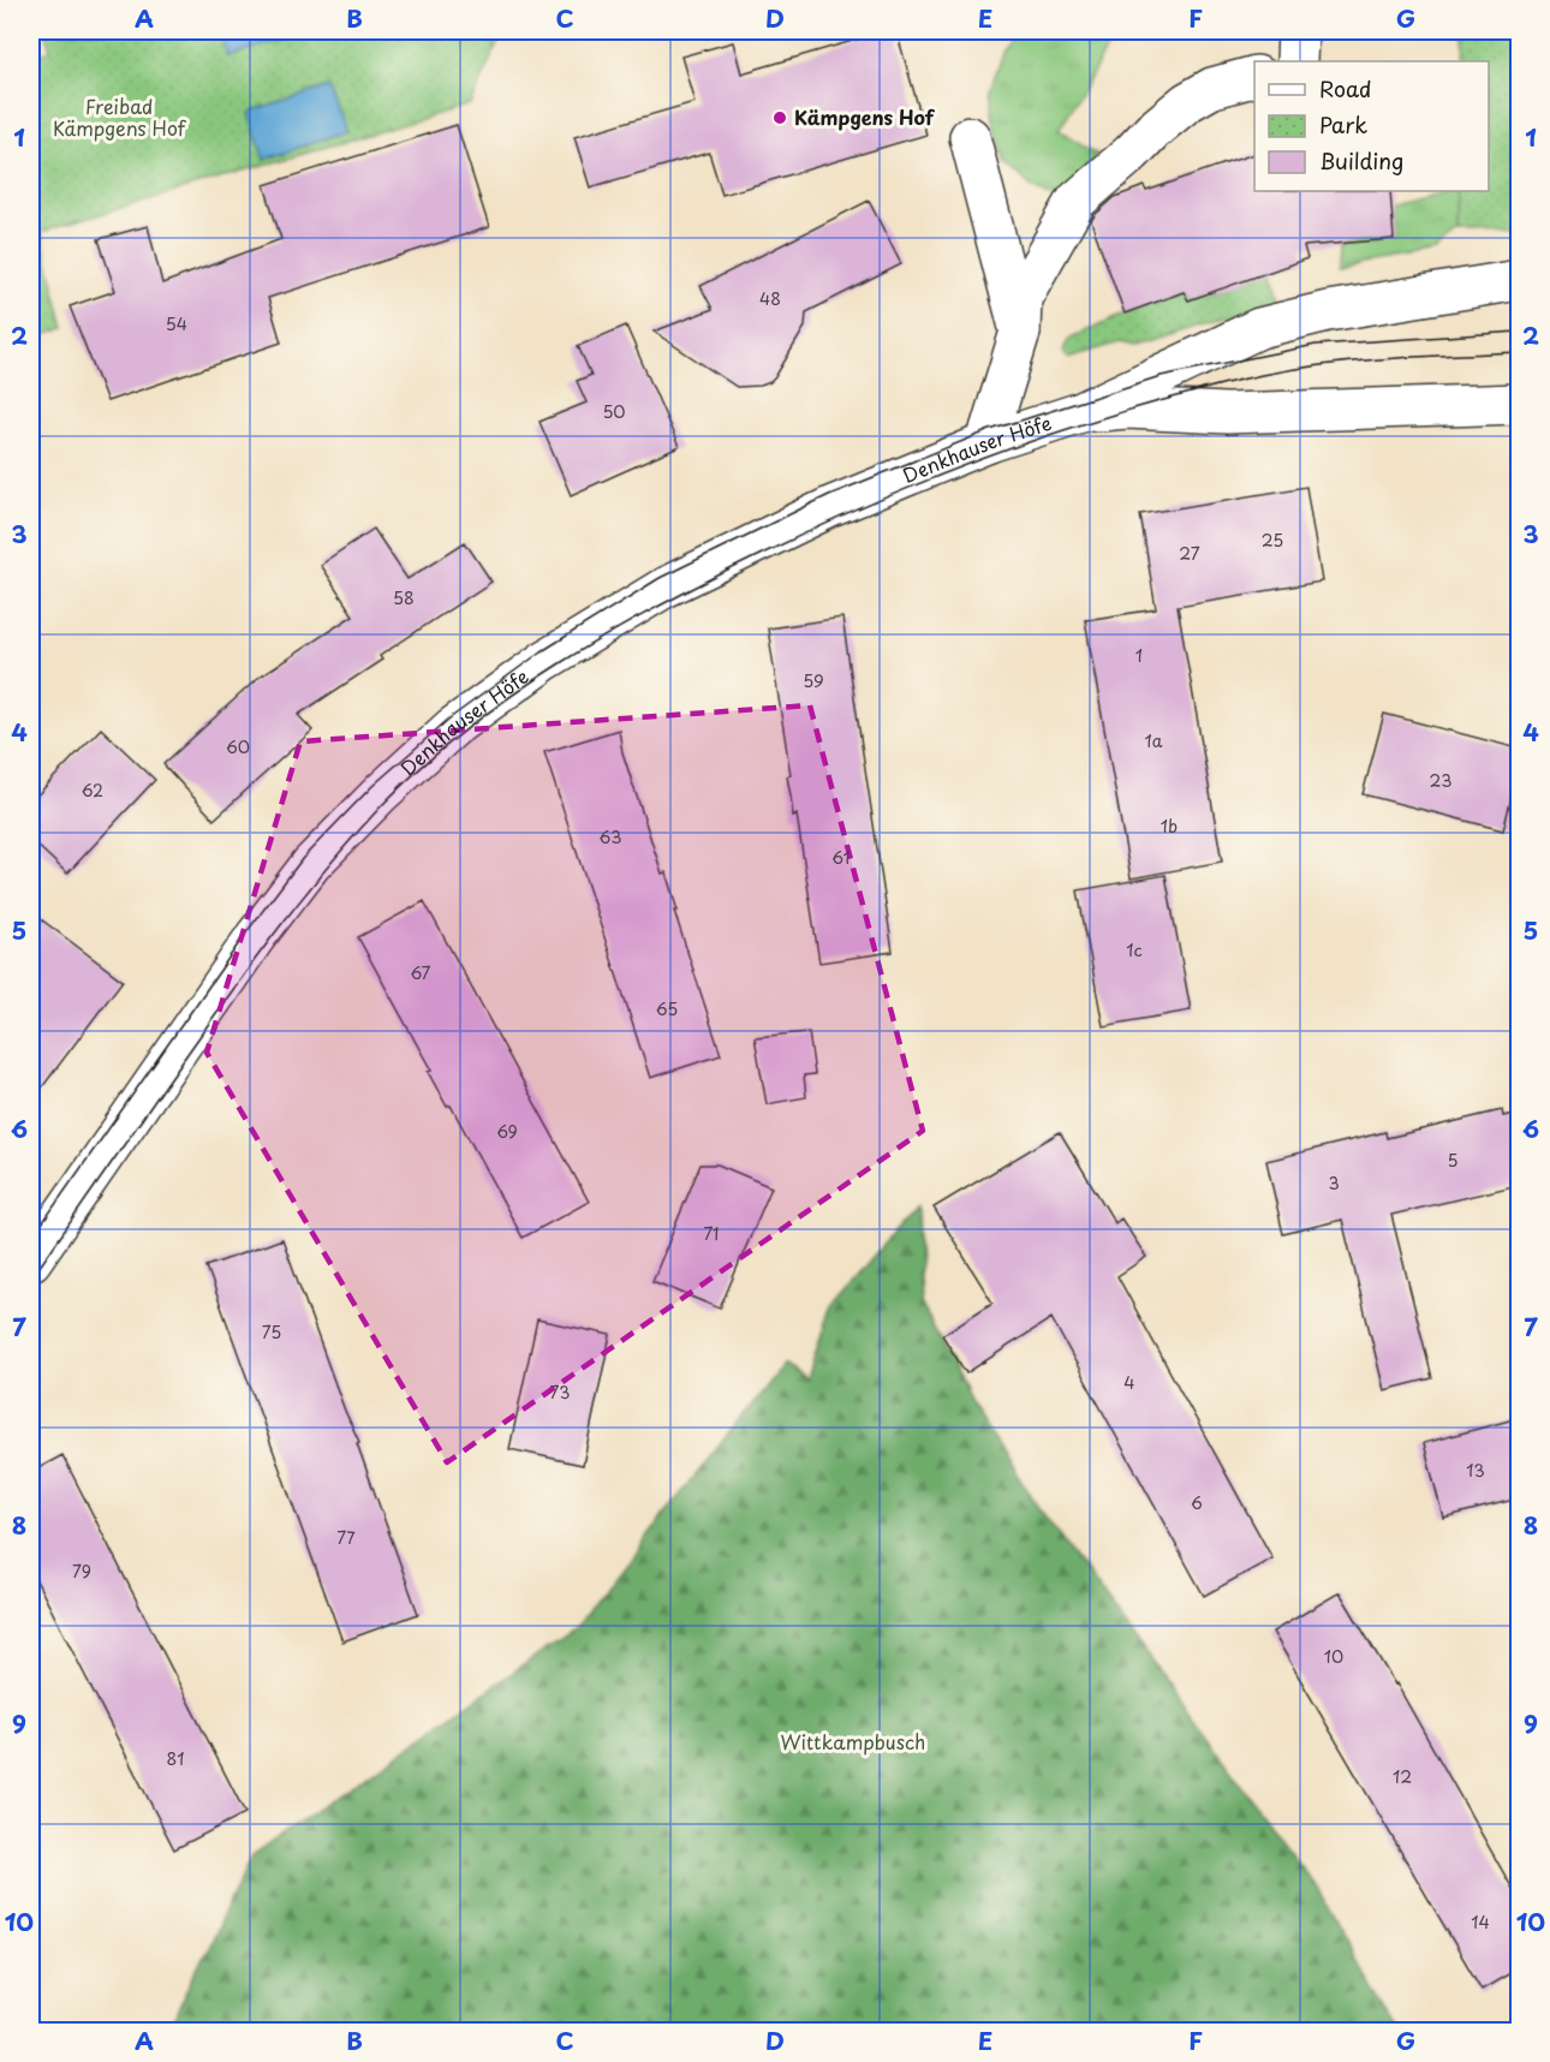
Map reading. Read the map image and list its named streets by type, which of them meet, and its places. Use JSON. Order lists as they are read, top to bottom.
{
  "streets": {
    "street": ["Denkhauser Höfe"]
  },
  "parks": ["Freibad Kämpgens Hof", "Wittkampbusch"],
  "places": ["Kämpgens Hof"],
  "house_numbers": [
    "48",
    "54",
    "50",
    "25",
    "27",
    "58",
    "1",
    "59",
    "1a",
    "60",
    "23",
    "62",
    "1b",
    "63",
    "61",
    "1c",
    "67",
    "65",
    "69",
    "5",
    "3",
    "71",
    "75",
    "4",
    "73",
    "13",
    "6",
    "77",
    "79",
    "10",
    "81",
    "12",
    "14"
  ],
  "legend": ["Road", "Park", "Building"],
  "grid": {
    "columns": [
      "A",
      "B",
      "C",
      "D",
      "E",
      "F",
      "G"
    ],
    "rows": [
      "1",
      "2",
      "3",
      "4",
      "5",
      "6",
      "7",
      "8",
      "9",
      "10"
    ]
  }
}
